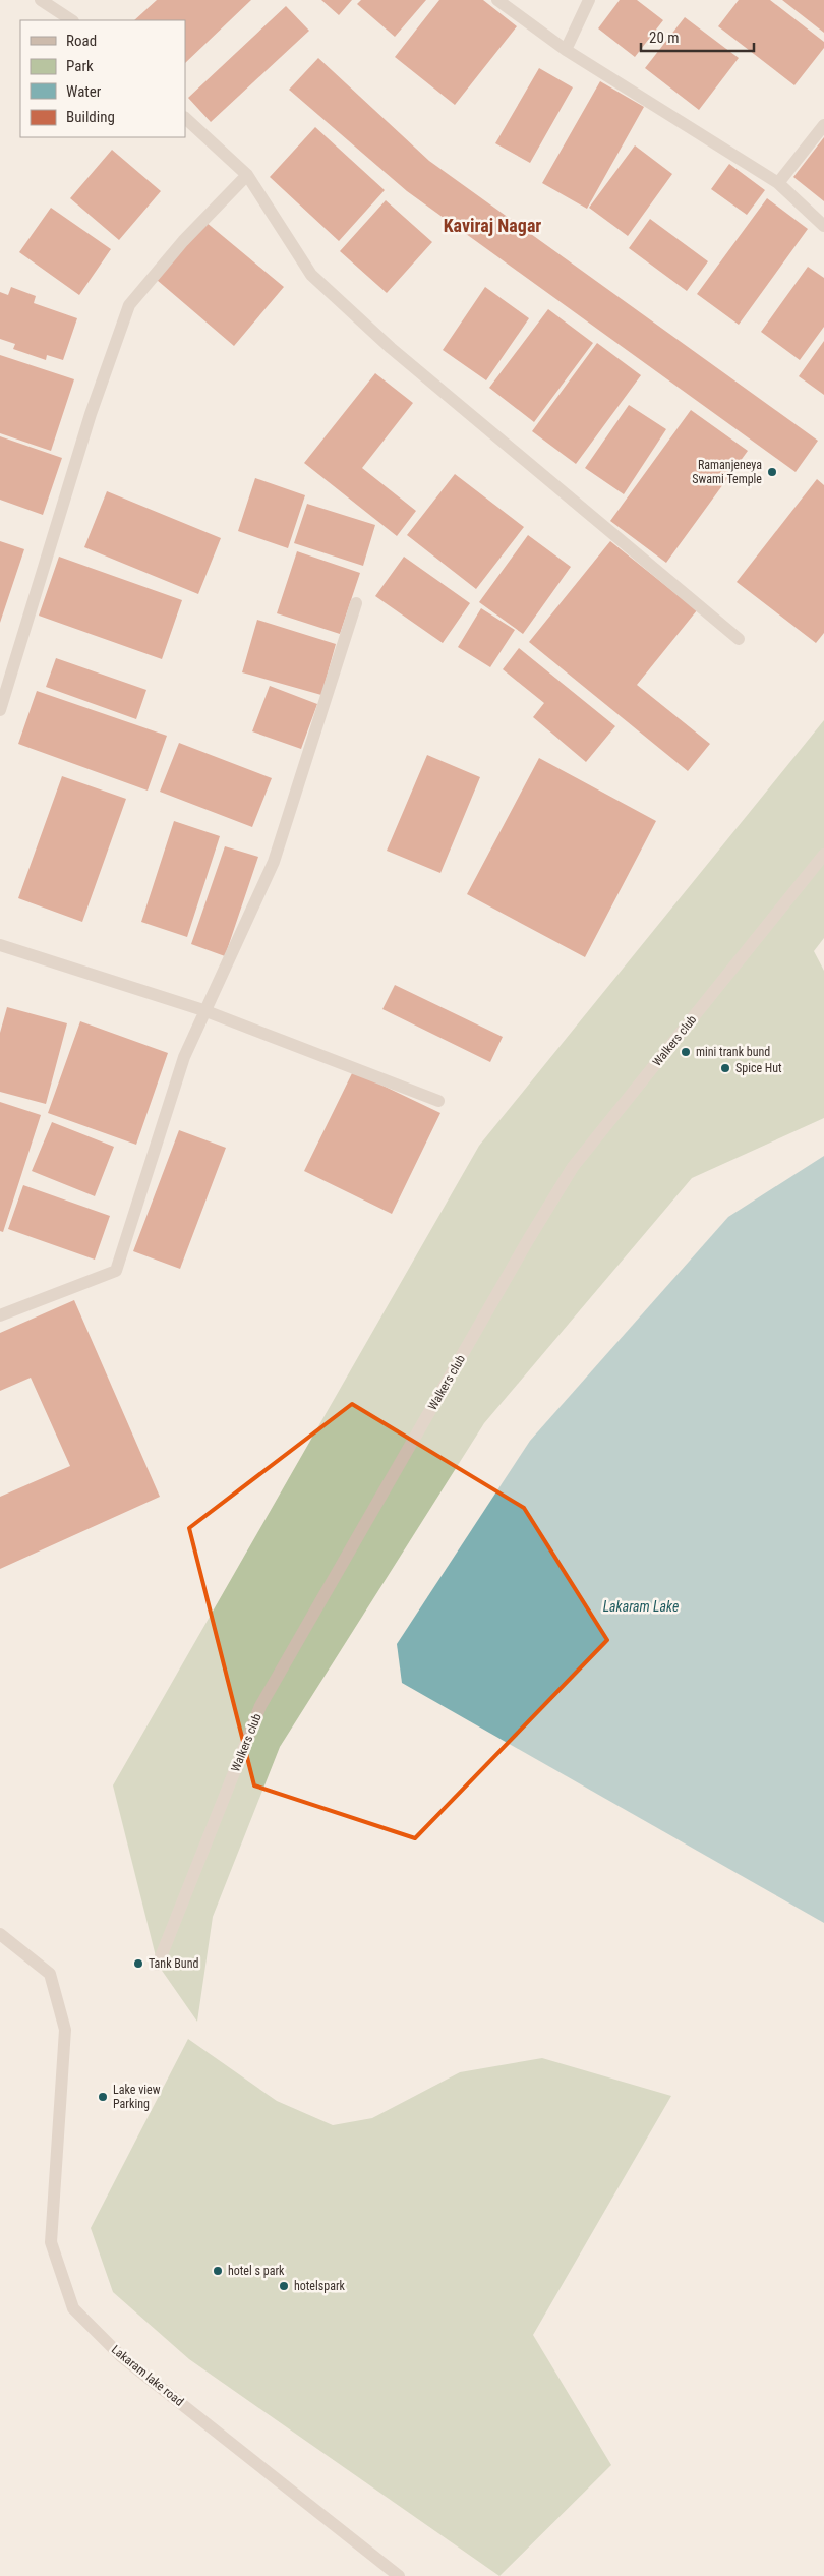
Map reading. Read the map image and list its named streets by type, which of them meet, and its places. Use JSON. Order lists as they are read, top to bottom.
{
  "streets": {
    "street": ["Walkers club", "Lakaram lake road"]
  },
  "districts": ["Kaviraj Nagar"],
  "water": ["Lakaram Lake"],
  "places": [
    "Ramanjeneya Swami Temple",
    "mini trank bund",
    "Spice Hut",
    "Tank Bund",
    "Lake view Parking",
    "hotel s park",
    "hotelspark"
  ],
  "legend": [
    "Road",
    "Park",
    "Water",
    "Building"
  ],
  "scale_bar": "20 m"
}
